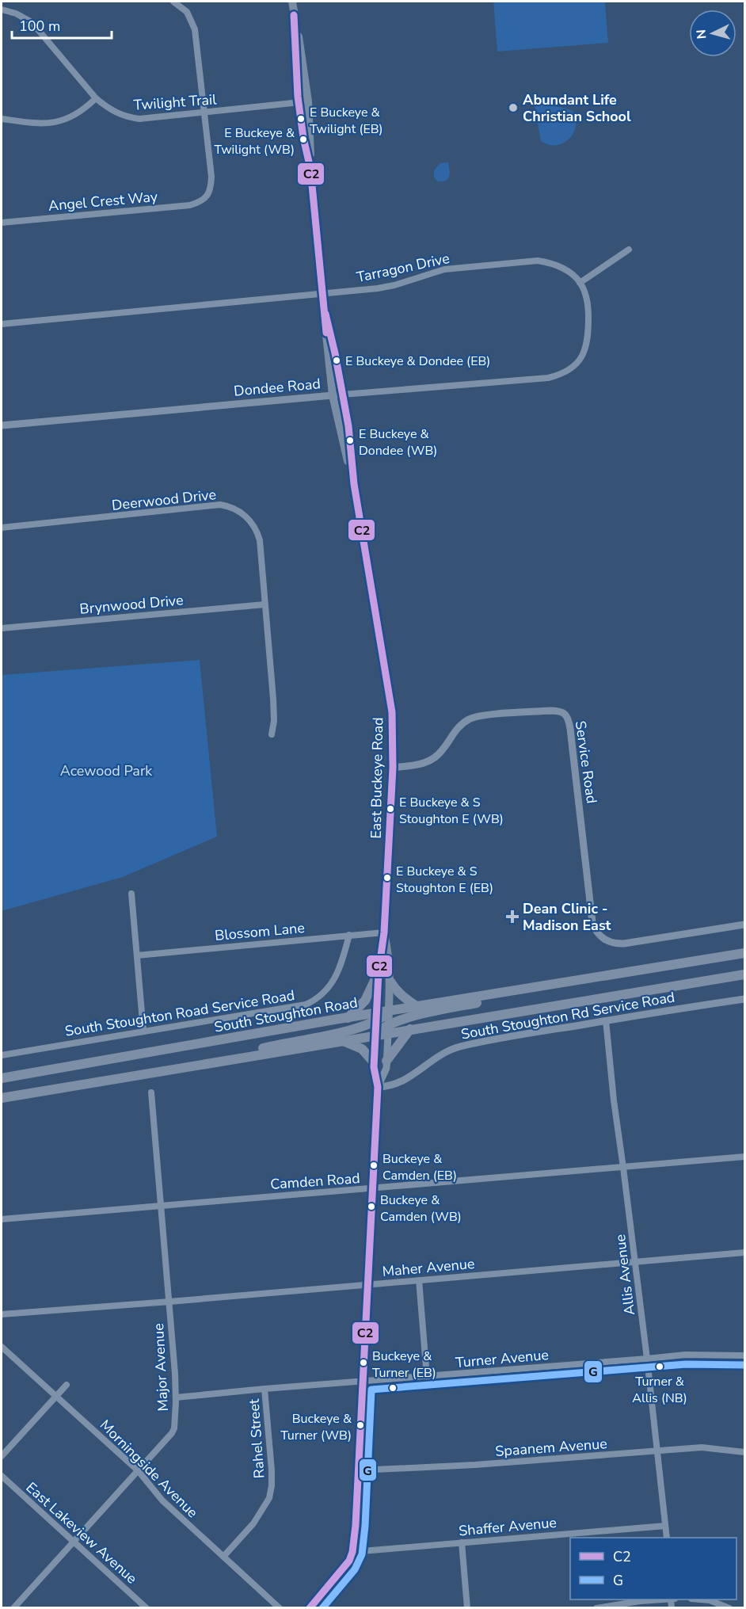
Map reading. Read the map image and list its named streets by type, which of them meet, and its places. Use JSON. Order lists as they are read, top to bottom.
{
  "streets": {
    "main road": ["East Buckeye Road", "South Stoughton Road"],
    "street": [
      "Twilight Trail",
      "Angel Crest Way",
      "Tarragon Drive",
      "Dondee Road",
      "Deerwood Drive",
      "Brynwood Drive",
      "Service Road",
      "Blossom Lane",
      "South Stoughton Road Service Road",
      "South Stoughton Rd Service Road",
      "Camden Road",
      "Maher Avenue",
      "Allis Avenue",
      "Turner Avenue",
      "Major Avenue",
      "Rahel Street",
      "Spaanem Avenue",
      "Morningside Avenue",
      "Shaffer Avenue",
      "East Lakeview Avenue"
    ]
  },
  "crossings": [
    ["Twilight Trail", "Angel Crest Way"],
    ["Twilight Trail", "East Buckeye Road"],
    ["Tarragon Drive", "Dondee Road"],
    ["Tarragon Drive", "East Buckeye Road"],
    ["Dondee Road", "East Buckeye Road"],
    ["Deerwood Drive", "Brynwood Drive"],
    ["Service Road", "East Buckeye Road"],
    ["East Buckeye Road", "Blossom Lane"],
    ["East Buckeye Road", "South Stoughton Road"],
    ["Blossom Lane", "South Stoughton Road Service Road"],
    ["South Stoughton Rd Service Road", "Allis Avenue"],
    ["Camden Road", "Allis Avenue"],
    ["Camden Road", "Major Avenue"],
    ["Maher Avenue", "Allis Avenue"],
    ["Maher Avenue", "Major Avenue"],
    ["Allis Avenue", "Turner Avenue"],
    ["Allis Avenue", "Spaanem Avenue"],
    ["Allis Avenue", "Shaffer Avenue"],
    ["Turner Avenue", "Major Avenue"],
    ["Turner Avenue", "Rahel Street"],
    ["Major Avenue", "Morningside Avenue"],
    ["Major Avenue", "East Lakeview Avenue"],
    ["Rahel Street", "Morningside Avenue"]
  ],
  "parks": ["Acewood Park"],
  "places": {
    "other": [
      "Abundant Life Christian School",
      "E Buckeye & Twilight (EB)",
      "E Buckeye & Twilight (WB)",
      "E Buckeye & Dondee (EB)",
      "E Buckeye & Dondee (WB)",
      "E Buckeye & S Stoughton E (WB)",
      "E Buckeye & S Stoughton E (EB)",
      "Buckeye & Camden (EB)",
      "Buckeye & Camden (WB)",
      "Buckeye & Turner (EB)",
      "Turner & Allis (NB)",
      "Buckeye & Turner (WB)"
    ],
    "health": ["Dean Clinic - Madison East"]
  },
  "lines": ["transit line C2", "transit line G"],
  "legend": ["C2", "G"],
  "scale_bar": "100 m",
  "north": "left"
}
